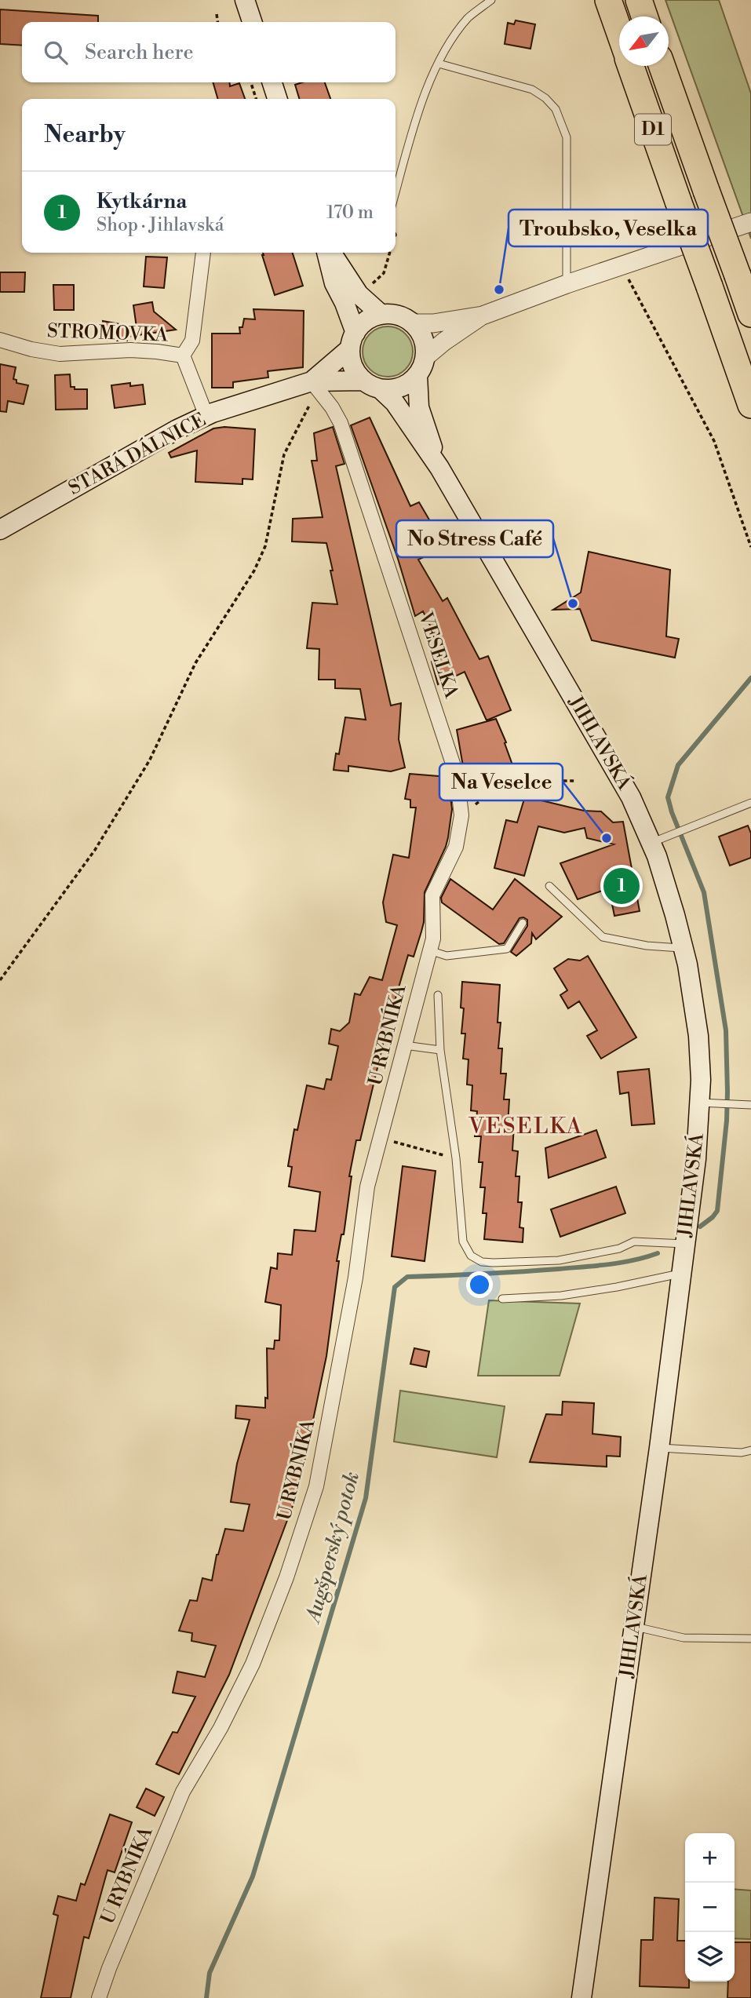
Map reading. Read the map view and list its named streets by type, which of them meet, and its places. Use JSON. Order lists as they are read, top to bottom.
{
  "streets": {
    "highway": ["D1"],
    "main road": ["STARÁ DÁLNICE", "JIHLAVSKÁ"],
    "street": ["STROMOVKA", "VESELKA", "U RYBNÍKA"]
  },
  "crossings": [
    ["STROMOVKA", "STARÁ DÁLNICE"],
    ["STARÁ DÁLNICE", "VESELKA"],
    ["STARÁ DÁLNICE", "JIHLAVSKÁ"],
    ["VESELKA", "U RYBNÍKA"]
  ],
  "districts": ["VESELKA"],
  "water": ["Augšperský potok"],
  "places": ["Troubsko, Veselka", "No Stress Café", "Na Veselce"],
  "north": "bottom left",
  "page": {
    "search": "Search here",
    "heading": "Nearby",
    "list": [
      {
        "mark": "1",
        "name": "Kytkárna",
        "note": "Shop · Jihlavská",
        "value": "170 m"
      }
    ],
    "pins": "1",
    "map_buttons": ["+", "−"]
  }
}
